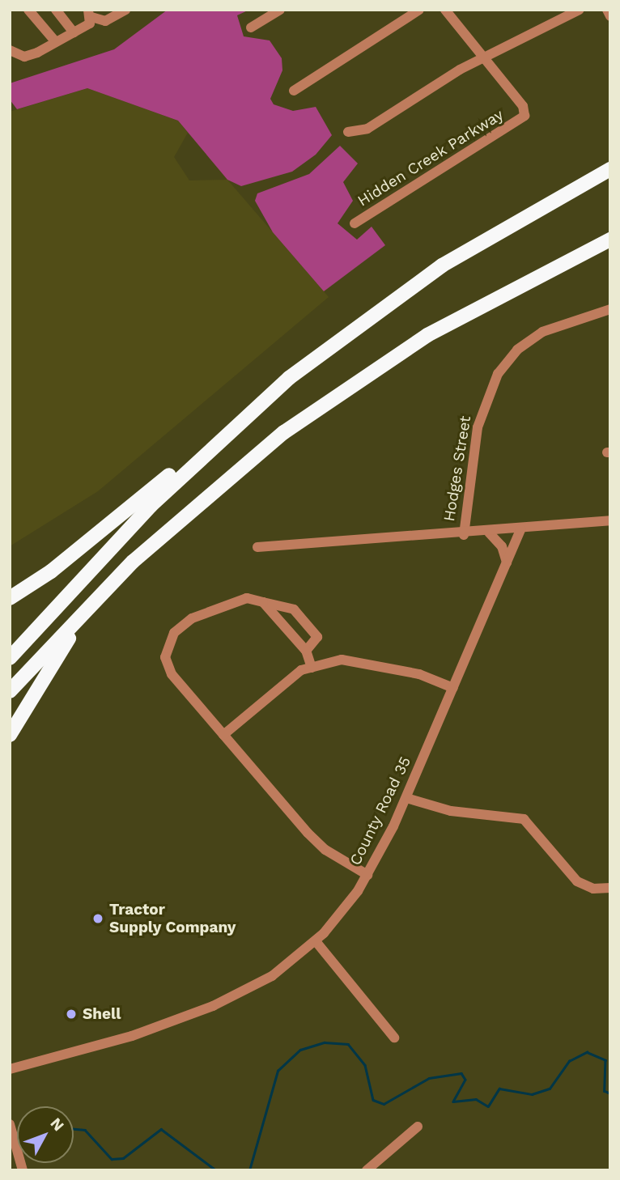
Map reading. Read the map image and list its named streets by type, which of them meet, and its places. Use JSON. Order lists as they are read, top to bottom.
{
  "streets": {
    "street": ["Hidden Creek Parkway", "Hodges Street", "County Road 35"]
  },
  "places": ["Tractor Supply Company", "Shell"],
  "north": "top right"
}
